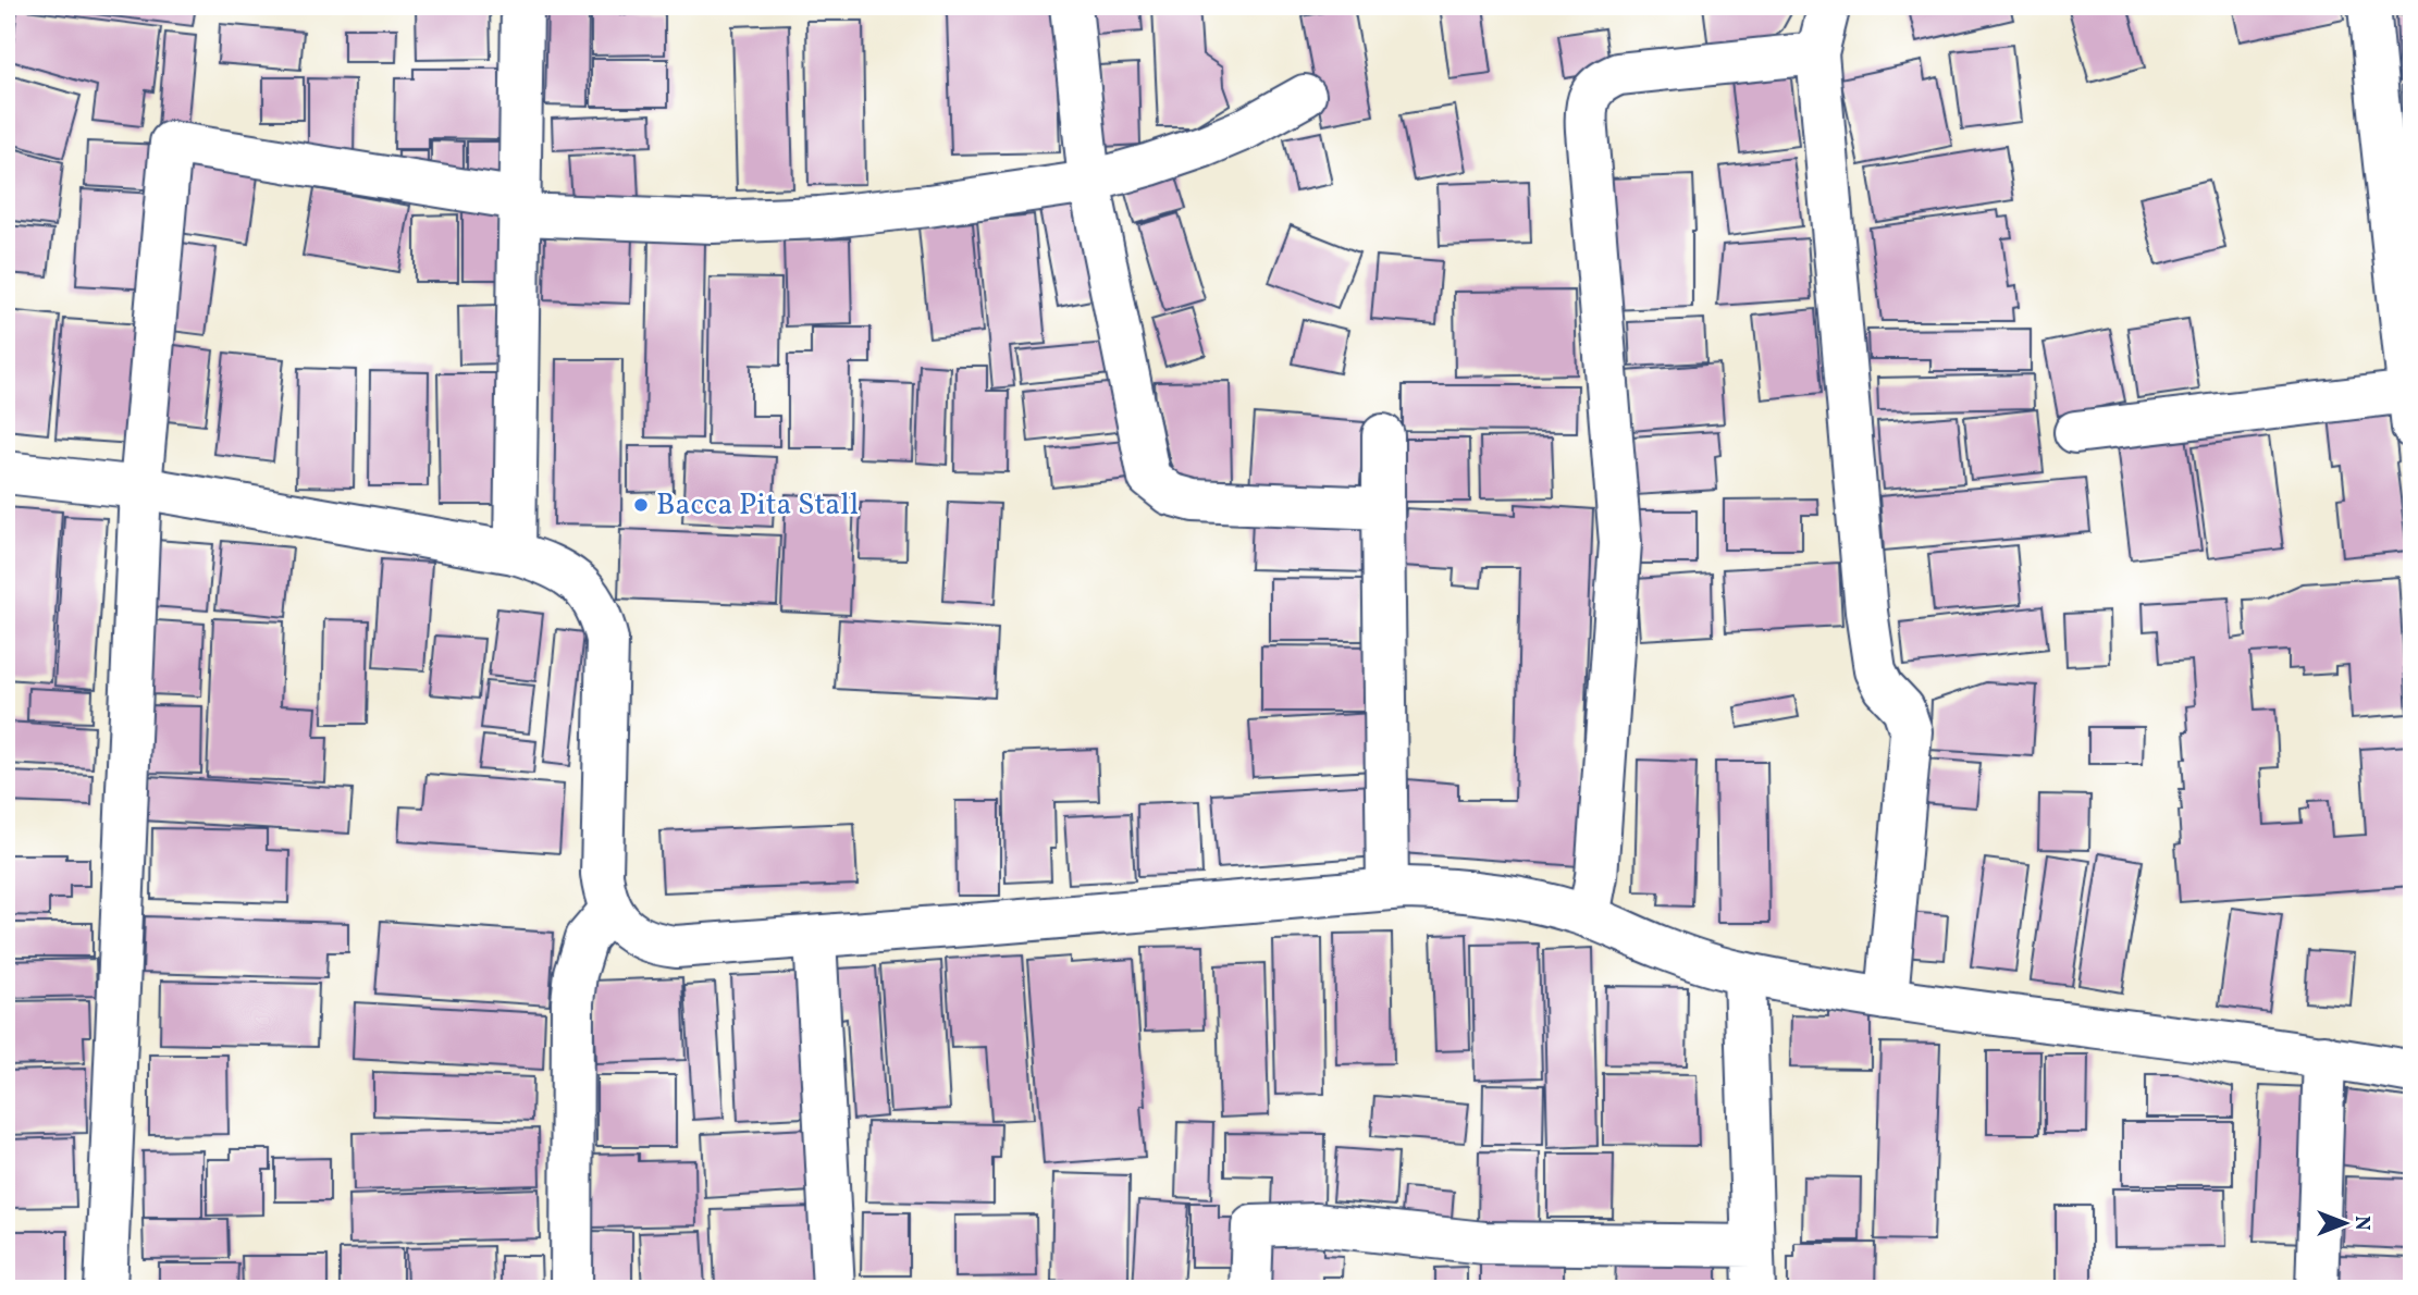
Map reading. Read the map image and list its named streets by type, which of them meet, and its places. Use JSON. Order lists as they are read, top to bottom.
{
  "places": ["Bacca Pita Stall"],
  "north": "right"
}
